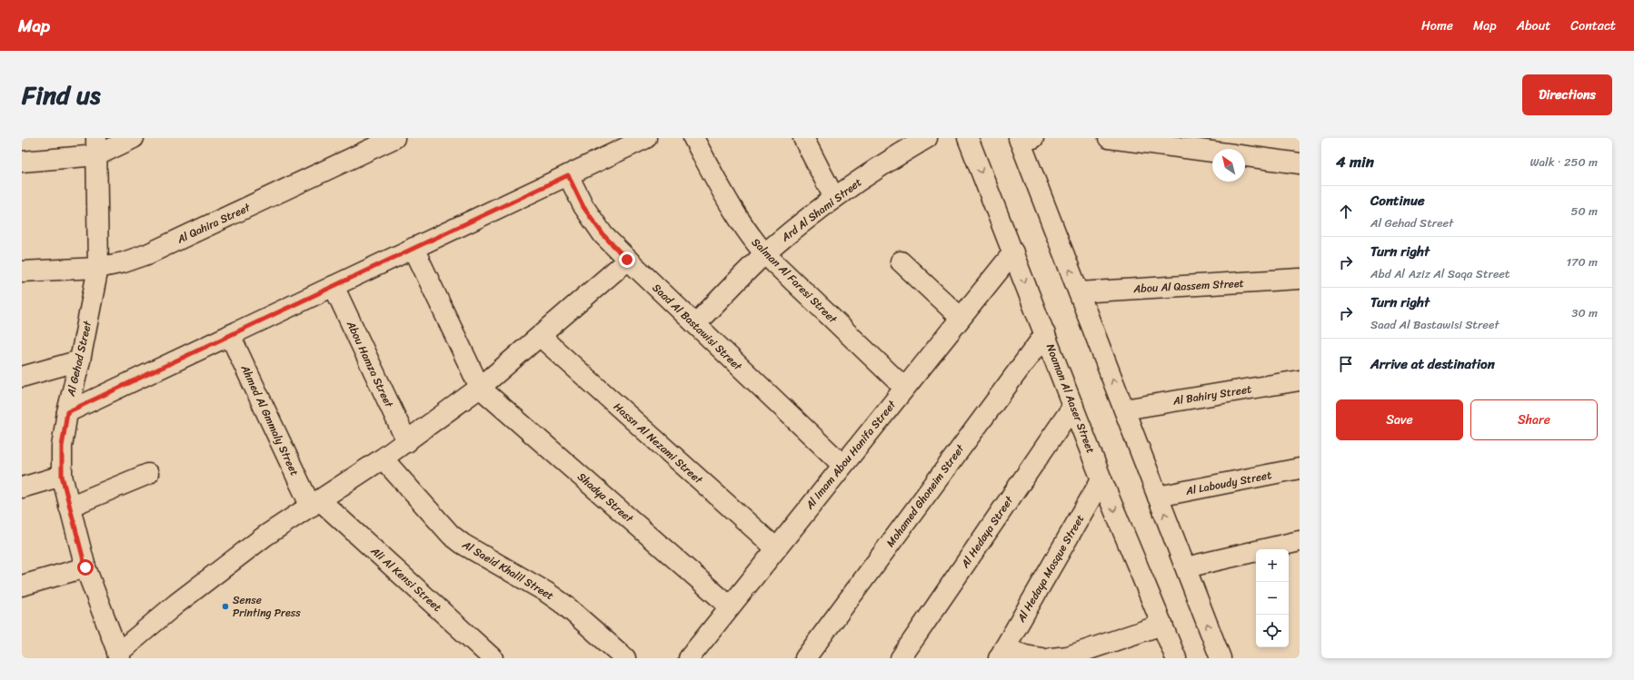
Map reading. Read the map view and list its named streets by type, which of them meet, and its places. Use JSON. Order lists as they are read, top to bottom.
{
  "streets": {
    "street": [
      "Ard Al Shami Street",
      "Al Qahira Street",
      "Salman Al Faresi Street",
      "Abou Al Qassem Street",
      "Saad Al Bastawisi Street",
      "Al Gehad Street",
      "Abou Hamza Street",
      "Al Bahiry Street",
      "Noaman Al Aaser Street",
      "Ahmed Al Gmmaly Street",
      "Hassn Al Nezami Street",
      "Al Imam Abou Hanifa Street",
      "Al Laboudy Street",
      "Mohamed Ghoneim Street",
      "Shadya Street",
      "Al Hedaya Street",
      "Al Hedaya Mosque Street",
      "Al Saeid Khalil Street",
      "Ali Al Kensi Street"
    ]
  },
  "crossings": [
    ["Ard Al Shami Street", "Salman Al Faresi Street"],
    ["Ard Al Shami Street", "Saad Al Bastawisi Street"],
    ["Al Qahira Street", "Al Gehad Street"],
    ["Salman Al Faresi Street", "Al Imam Abou Hanifa Street"],
    ["Saad Al Bastawisi Street", "Al Imam Abou Hanifa Street"],
    ["Noaman Al Aaser Street", "Al Imam Abou Hanifa Street"],
    ["Noaman Al Aaser Street", "Mohamed Ghoneim Street"],
    ["Noaman Al Aaser Street", "Al Hedaya Street"],
    ["Noaman Al Aaser Street", "Al Hedaya Mosque Street"],
    ["Ahmed Al Gmmaly Street", "Ali Al Kensi Street"],
    ["Hassn Al Nezami Street", "Al Imam Abou Hanifa Street"],
    ["Al Imam Abou Hanifa Street", "Shadya Street"]
  ],
  "places": ["Sense Printing Press"],
  "north": "top left",
  "page": {
    "header": "Map",
    "nav": [
      "Home",
      "Map",
      "About",
      "Contact"
    ],
    "title": "Find us",
    "buttons": [
      "Directions",
      ["Save", "Share"]
    ],
    "heading": ["4 min", "Walk · 250 m"],
    "list": [
      ["Continue", "Al Gehad Street", "50 m"],
      ["Turn right", "Abd Al Aziz Al Saqa Street", "170 m"],
      ["Turn right", "Saad Al Bastawisi Street", "30 m"],
      "Arrive at destination"
    ],
    "map_buttons": ["+", "−"]
  }
}
